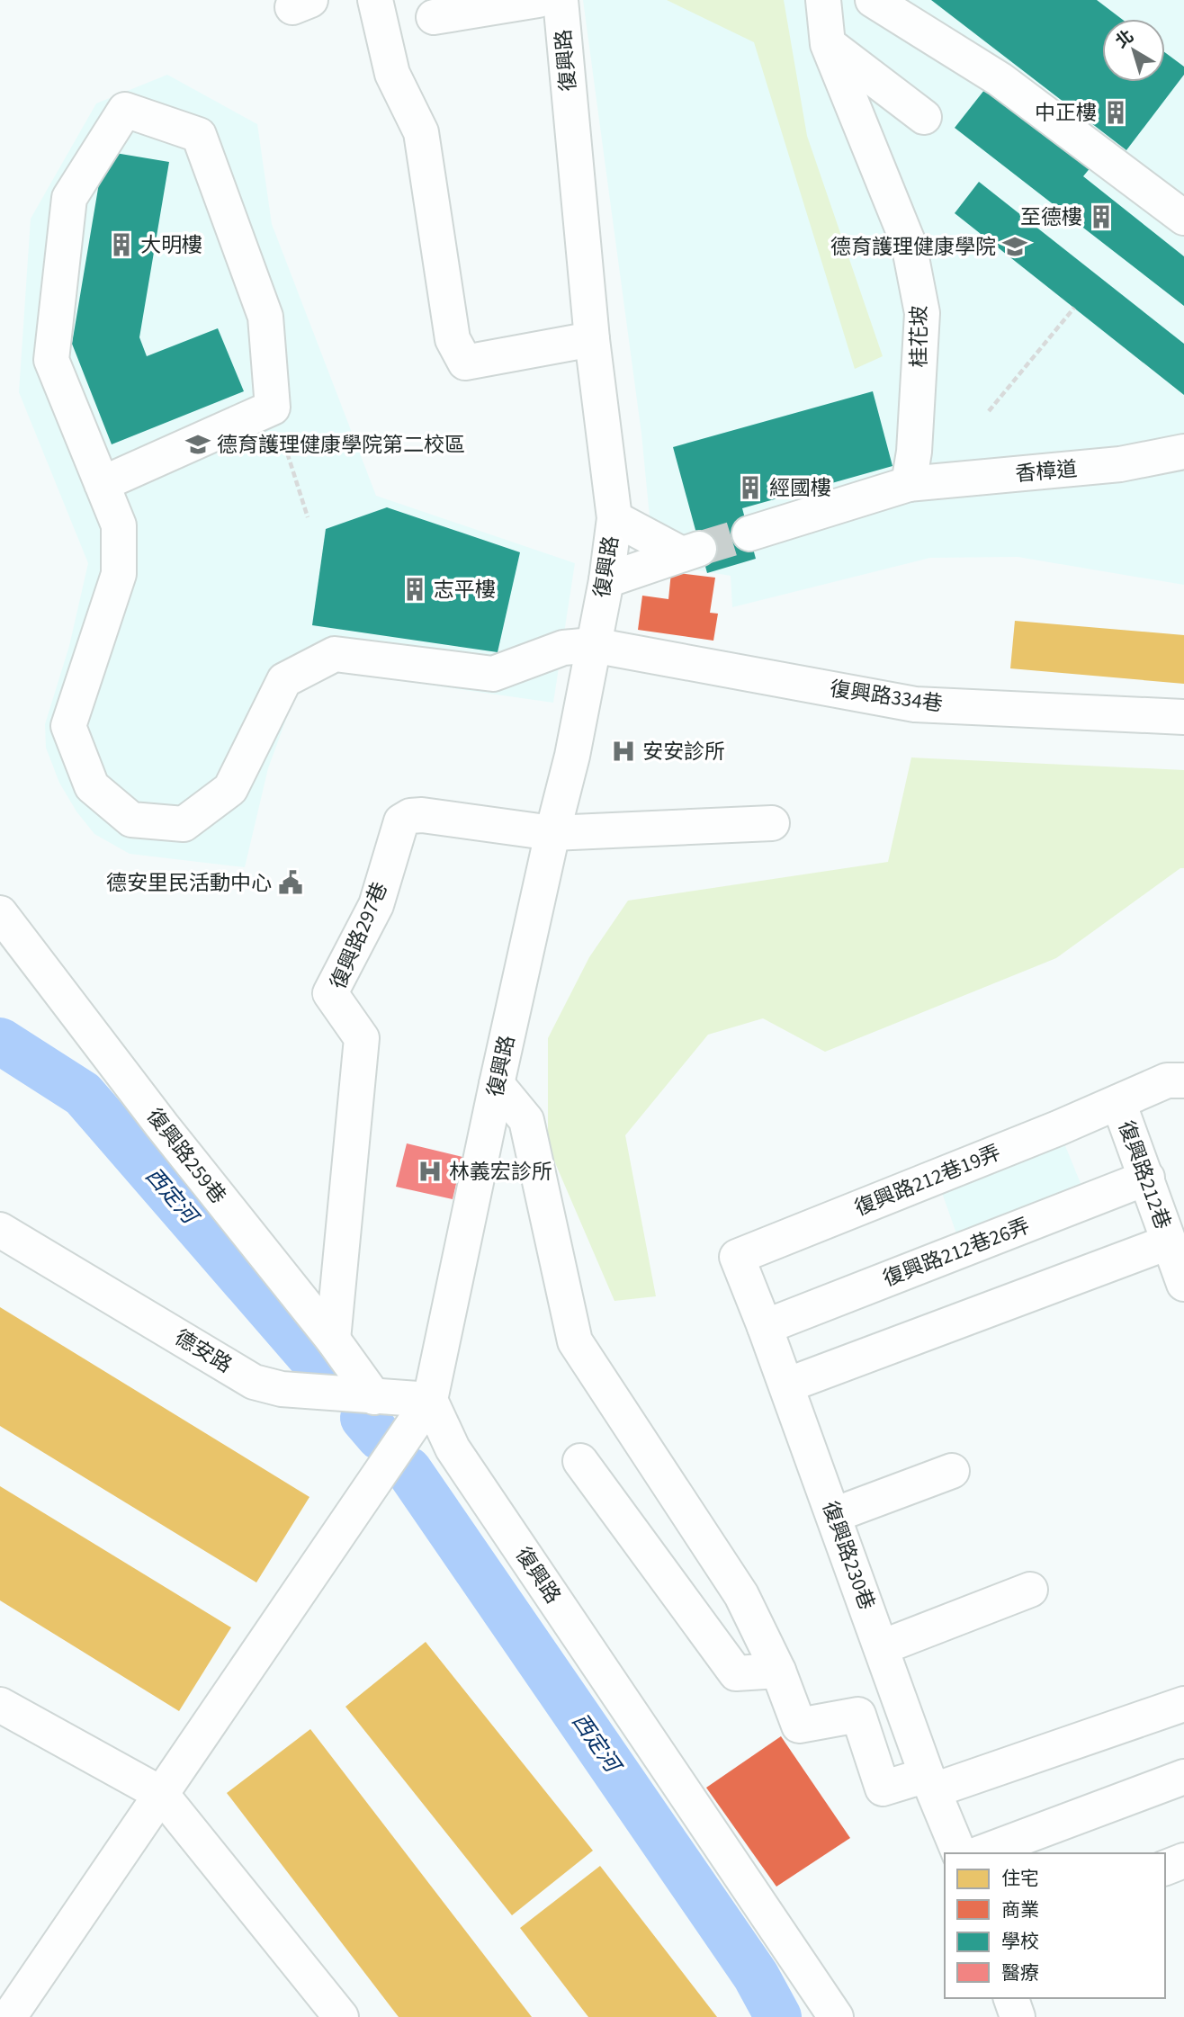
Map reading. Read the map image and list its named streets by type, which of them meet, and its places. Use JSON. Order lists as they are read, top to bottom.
{
  "streets": {
    "street": [
      "復興路",
      "桂花坡",
      "香樟道",
      "復興路334巷",
      "復興路297巷",
      "復興路259巷",
      "復興路212巷",
      "復興路212巷19弄",
      "復興路212巷26弄",
      "德安路",
      "復興路230巷"
    ]
  },
  "crossings": [
    ["復興路", "復興路334巷"],
    ["復興路", "復興路297巷"],
    ["復興路", "德安路"],
    ["桂花坡", "香樟道"],
    ["復興路297巷", "復興路259巷"],
    ["復興路259巷", "德安路"],
    ["復興路212巷", "復興路212巷19弄"],
    ["復興路212巷", "復興路212巷26弄"],
    ["復興路212巷19弄", "復興路230巷"],
    ["復興路212巷26弄", "復興路230巷"]
  ],
  "water": ["西定河"],
  "places": {
    "building": [
      "中正樓",
      "至德樓",
      "大明樓",
      "經國樓",
      "志平樓"
    ],
    "school or university": ["德育護理健康學院", "德育護理健康學院第二校區"],
    "hospital": ["安安診所", "林義宏診所"],
    "public building": ["德安里民活動中心"]
  },
  "legend": [
    "住宅",
    "商業",
    "學校",
    "醫療"
  ],
  "north": "top left"
}
